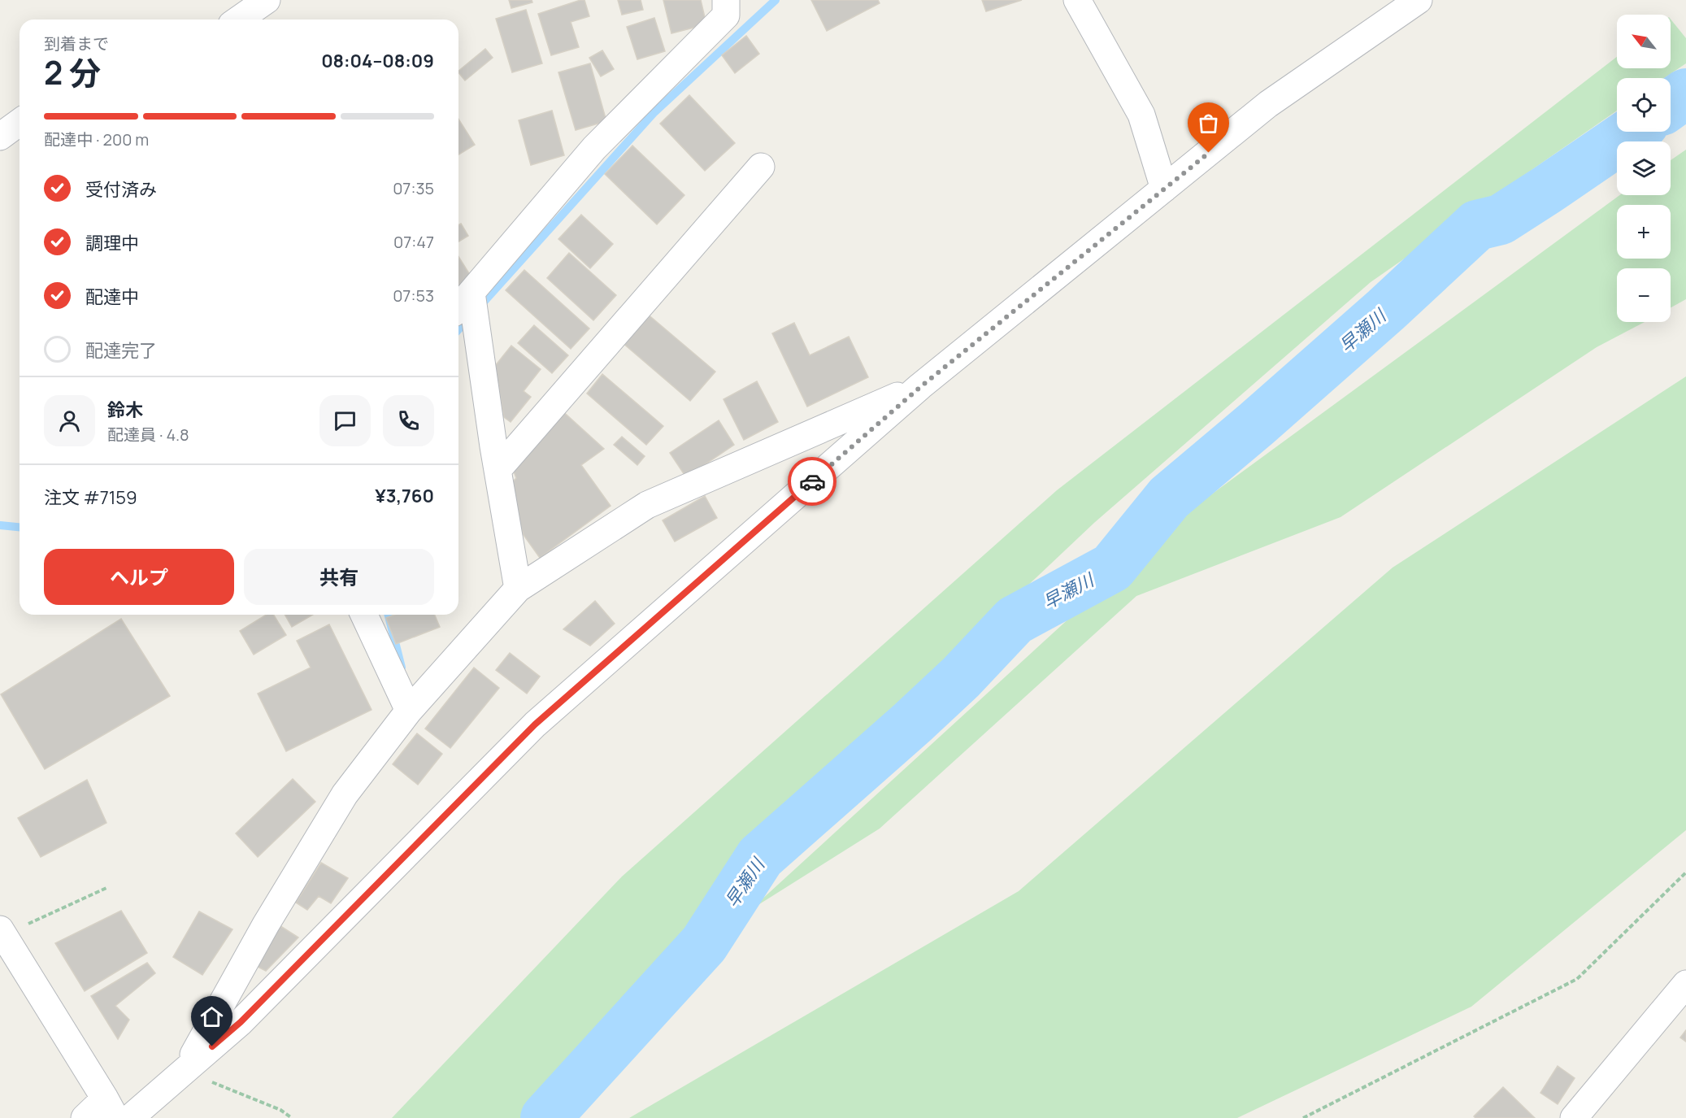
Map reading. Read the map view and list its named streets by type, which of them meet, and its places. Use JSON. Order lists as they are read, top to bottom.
{
  "water": ["早瀬川"],
  "north": "top left",
  "page": {
    "map_buttons": ["+", "−"],
    "heading": ["2 分", "到着まで", "08:04–08:09"],
    "panel": [
      "鈴木",
      "配達員 · 4.8",
      "注文 #7159",
      "¥3,760"
    ],
    "bar": "配達中 · 200 m",
    "list": [
      ["受付済み", "07:35"],
      ["調理中", "07:47"],
      ["配達中", "07:53"],
      "配達完了"
    ],
    "buttons": ["ヘルプ", "共有"]
  }
}
